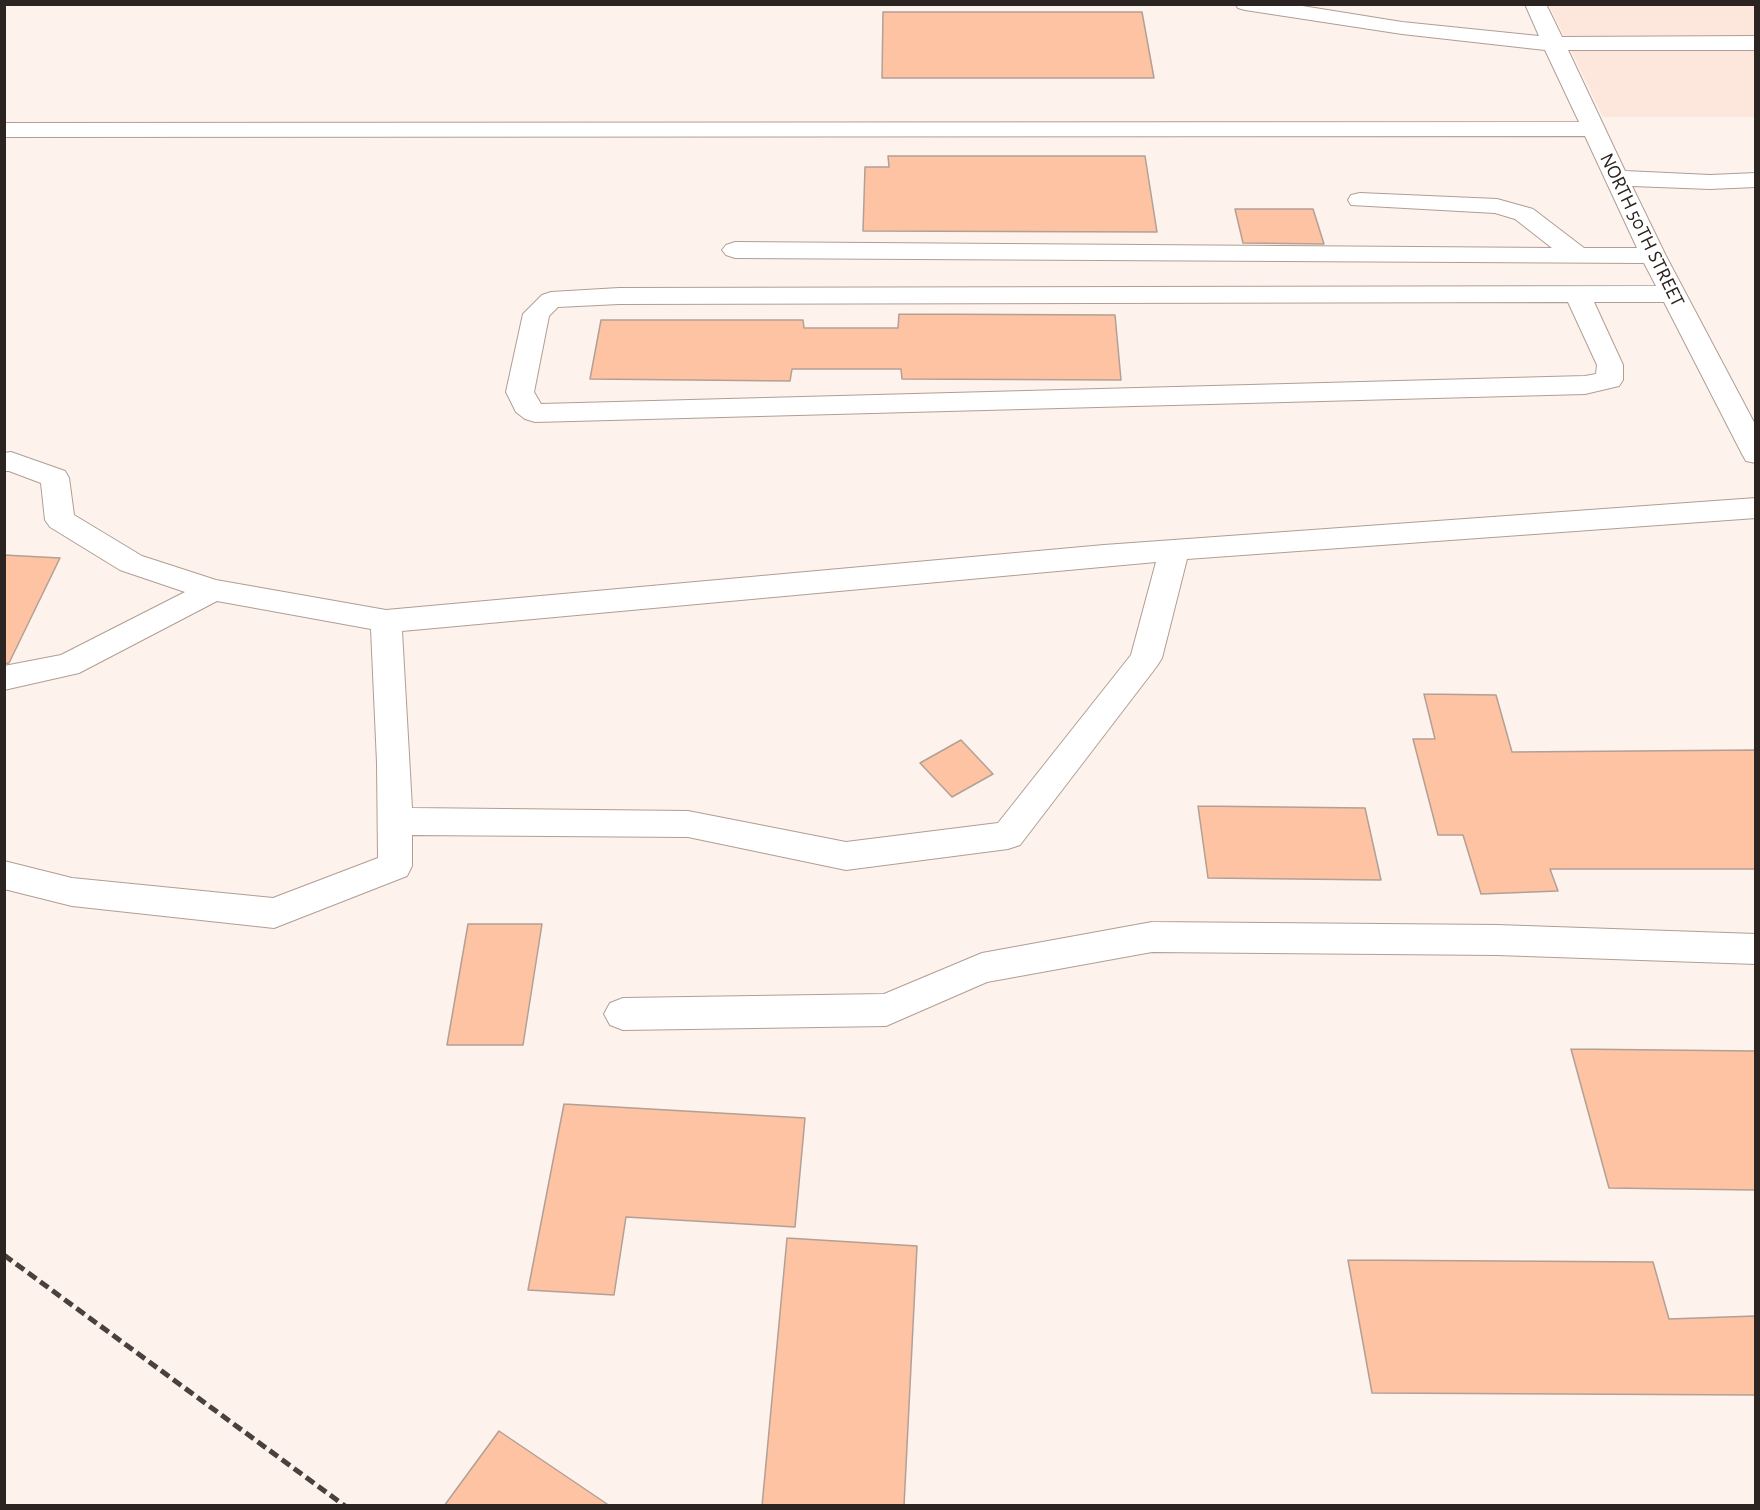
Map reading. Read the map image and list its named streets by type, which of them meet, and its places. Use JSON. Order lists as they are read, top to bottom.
{
  "streets": {
    "street": ["NORTH 50TH STREET"]
  }
}
